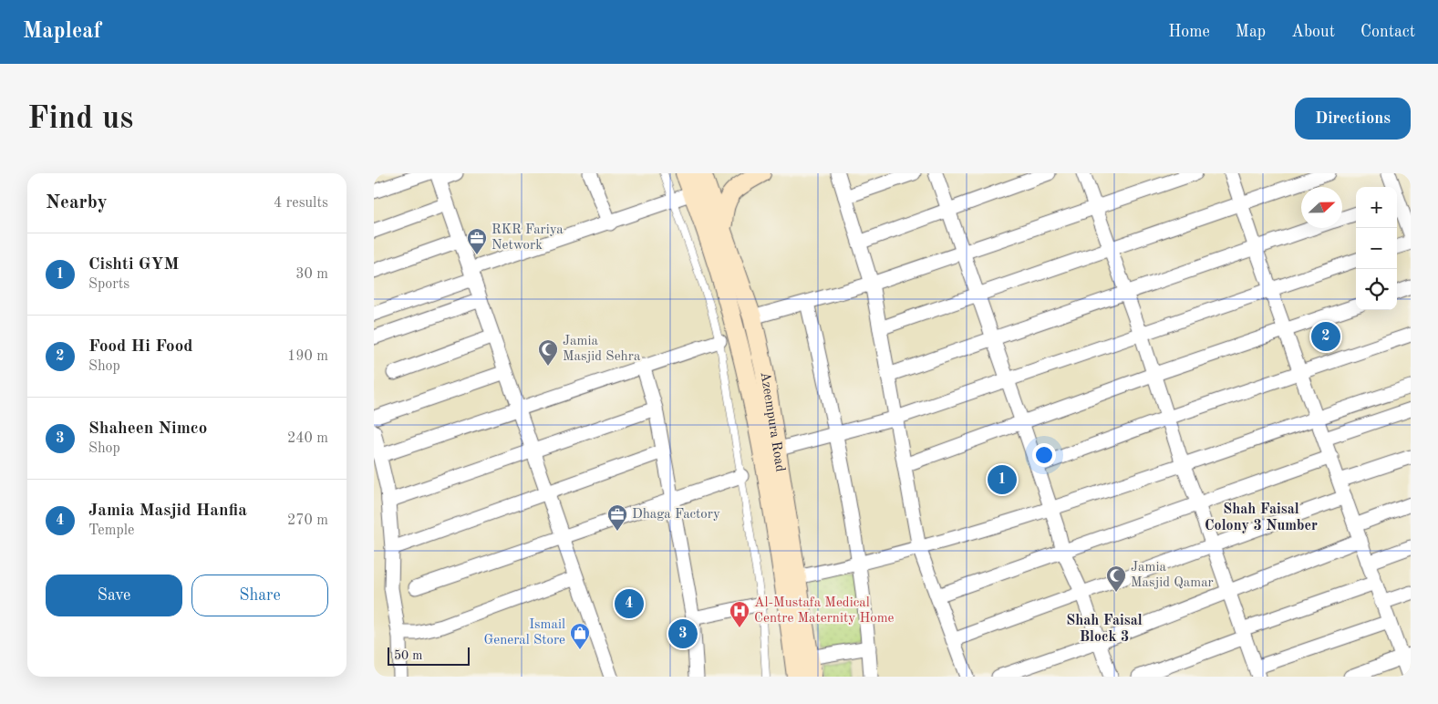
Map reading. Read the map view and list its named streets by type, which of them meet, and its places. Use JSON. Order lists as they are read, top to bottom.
{
  "streets": {
    "main road": ["Azeempura Road"]
  },
  "districts": ["Shah Faisal Colony 3 Number", "Shah Faisal Block 3"],
  "places": {
    "office": ["RKR Fariya Network", "Dhaga Factory"],
    "mosque": ["Jamia Masjid Sehra", "Jamia Masjid Qamar"],
    "hospital": ["Al-Mustafa Medical Centre Maternity Home"],
    "shop": ["Ismail General Store"]
  },
  "scale_bar": "50 m",
  "north": "right",
  "page": {
    "header": "Mapleaf",
    "nav": [
      "Home",
      "Map",
      "About",
      "Contact"
    ],
    "buttons": [
      "Directions",
      ["Save", "Share"]
    ],
    "title": "Find us",
    "heading": ["Nearby", "4 results"],
    "map_buttons": ["+", "−"],
    "list": [
      {
        "mark": "1",
        "name": "Cishti GYM",
        "note": "Sports",
        "value": "30 m"
      },
      {
        "mark": "2",
        "name": "Food Hi Food",
        "note": "Shop",
        "value": "190 m"
      },
      {
        "mark": "3",
        "name": "Shaheen Nimco",
        "note": "Shop",
        "value": "240 m"
      },
      {
        "mark": "4",
        "name": "Jamia Masjid Hanfia",
        "note": "Temple",
        "value": "270 m"
      }
    ],
    "pins": [
      "2",
      "1",
      "4",
      "3"
    ],
    "scale": "50 m"
  }
}
